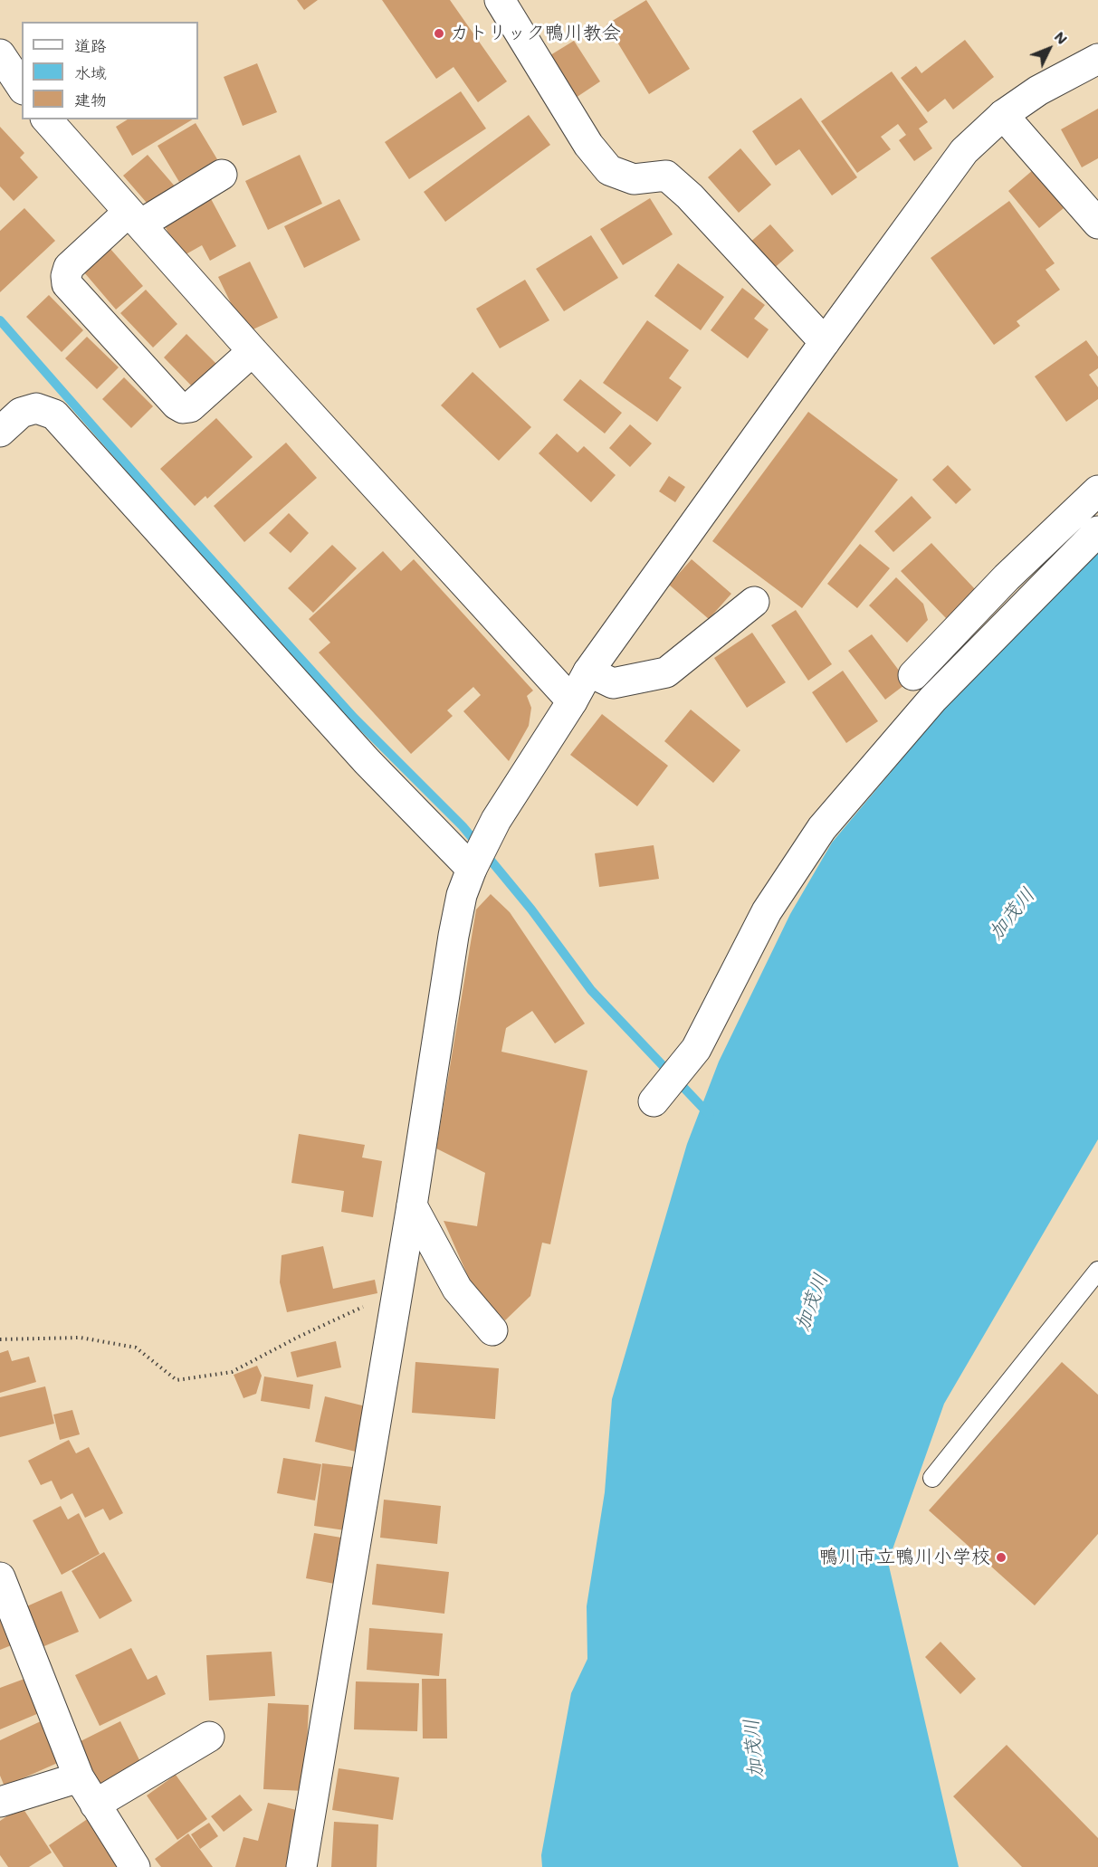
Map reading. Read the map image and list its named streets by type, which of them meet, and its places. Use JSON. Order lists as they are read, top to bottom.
{
  "water": ["加茂川"],
  "places": ["カトリック鴨川教会", "鴨川市立鴨川小学校"],
  "legend": ["道路", "水域", "建物"],
  "north": "top right"
}
